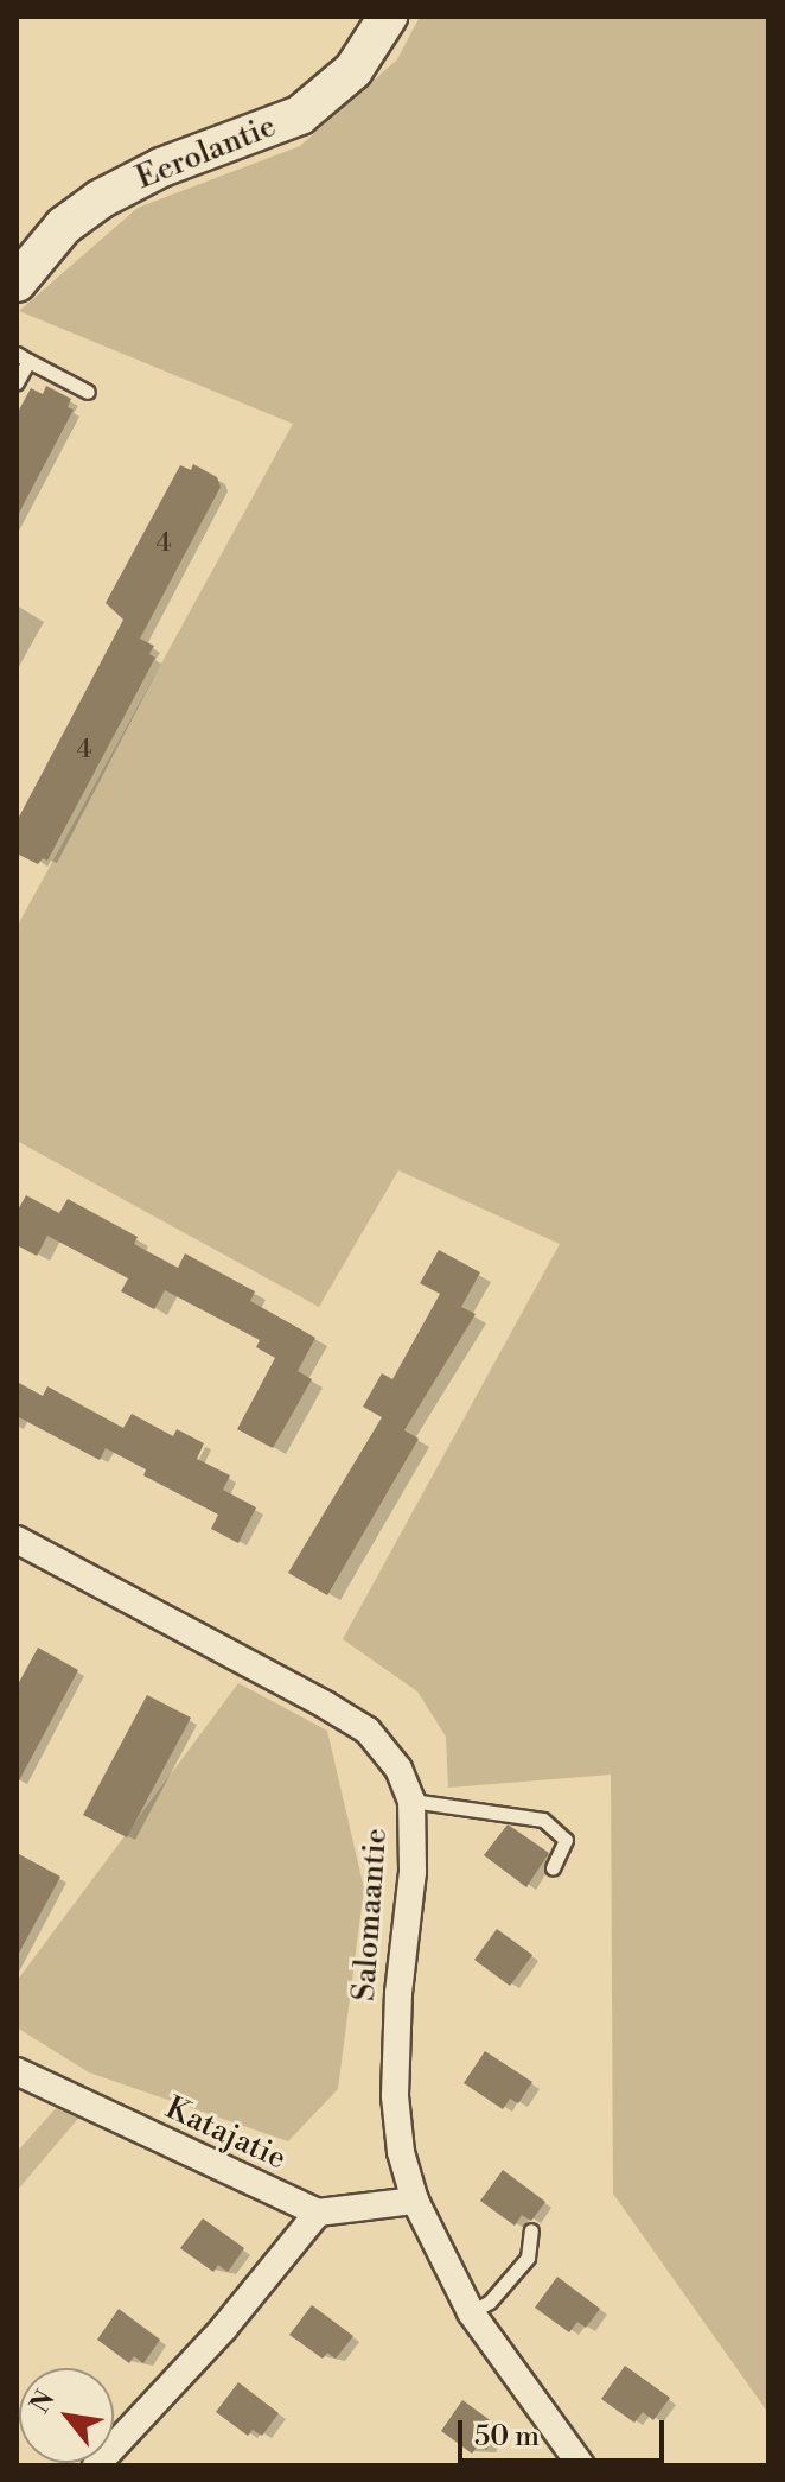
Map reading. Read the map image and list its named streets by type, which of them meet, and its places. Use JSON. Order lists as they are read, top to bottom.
{
  "streets": {
    "street": ["Eerolantie", "Salomaantie", "Katajatie"]
  },
  "house_numbers": ["4", "4"],
  "scale_bar": "50 m",
  "north": "top left"
}
